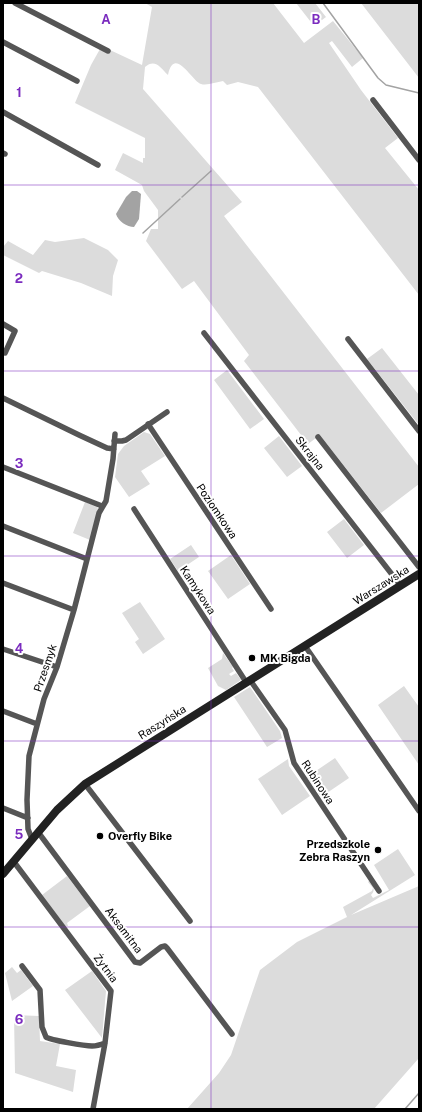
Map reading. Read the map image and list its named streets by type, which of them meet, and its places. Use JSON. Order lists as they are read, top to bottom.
{
  "streets": {
    "street": [
      "Skrajna",
      "Poziomkowa",
      "Warszawska",
      "Kamykowa",
      "Przesmyk",
      "Raszyńska",
      "Rubinowa",
      "Aksamitna",
      "Żytnia"
    ]
  },
  "crossings": [
    ["Skrajna", "Warszawska"],
    ["Warszawska", "Raszyńska"],
    ["Kamykowa", "Raszyńska"],
    ["Kamykowa", "Rubinowa"],
    ["Przesmyk", "Raszyńska"],
    ["Raszyńska", "Rubinowa"],
    ["Raszyńska", "Aksamitna"],
    ["Raszyńska", "Żytnia"]
  ],
  "places": ["MK Bigda", "Overfly Bike", "Przedszkole Zebra Raszyn"],
  "grid": {
    "columns": ["A", "B"],
    "rows": [
      "1",
      "2",
      "3",
      "4",
      "5",
      "6"
    ]
  }
}
